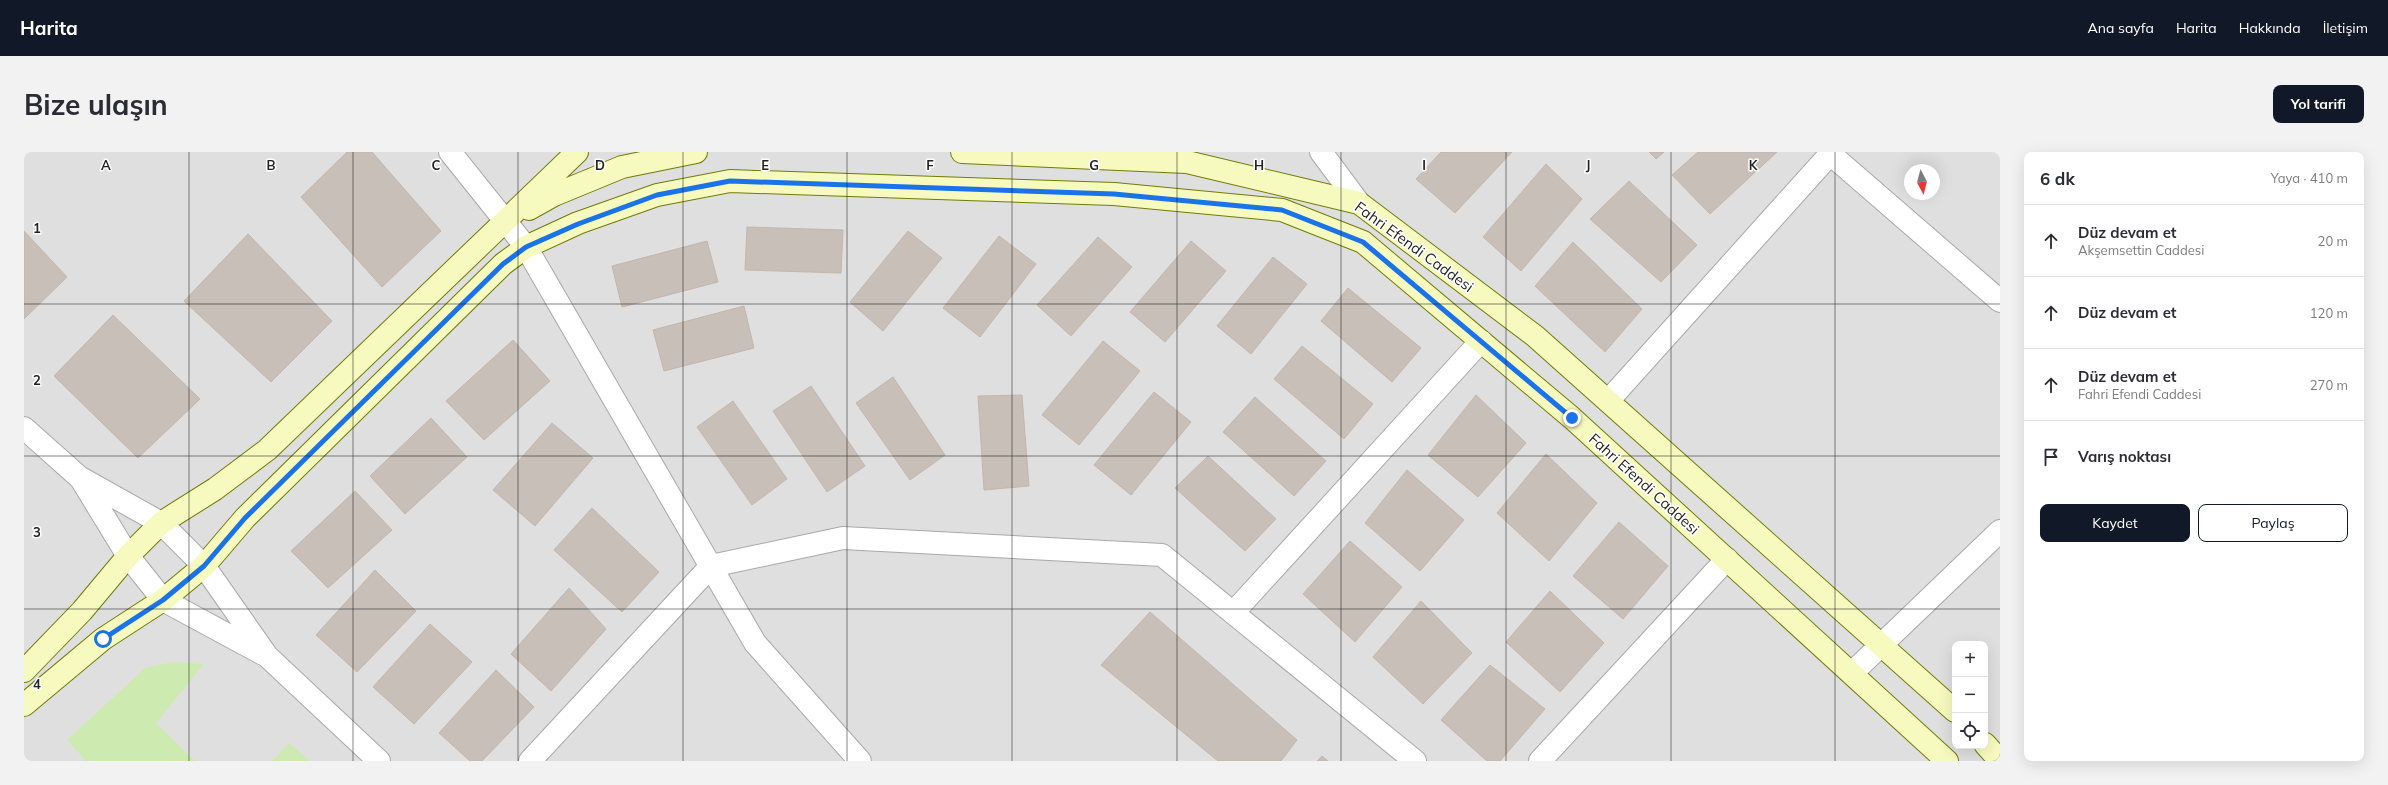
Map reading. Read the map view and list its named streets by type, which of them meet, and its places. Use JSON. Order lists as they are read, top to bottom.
{
  "streets": {
    "street": ["Fahri Efendi Caddesi"]
  },
  "north": "bottom",
  "page": {
    "header": "Harita",
    "nav": [
      "Ana sayfa",
      "Harita",
      "Hakkında",
      "İletişim"
    ],
    "buttons": [
      "Yol tarifi",
      ["Kaydet", "Paylaş"]
    ],
    "title": "Bize ulaşın",
    "heading": ["6 dk", "Yaya · 410 m"],
    "list": [
      ["Düz devam et", "Akşemsettin Caddesi", "20 m"],
      ["Düz devam et", "120 m"],
      ["Düz devam et", "Fahri Efendi Caddesi", "270 m"],
      "Varış noktası"
    ],
    "map_buttons": ["+", "−"]
  },
  "grid": {
    "columns": [
      "A",
      "B",
      "C",
      "D",
      "E",
      "F",
      "G",
      "H",
      "I",
      "J",
      "K"
    ],
    "rows": [
      "1",
      "2",
      "3",
      "4"
    ]
  }
}
